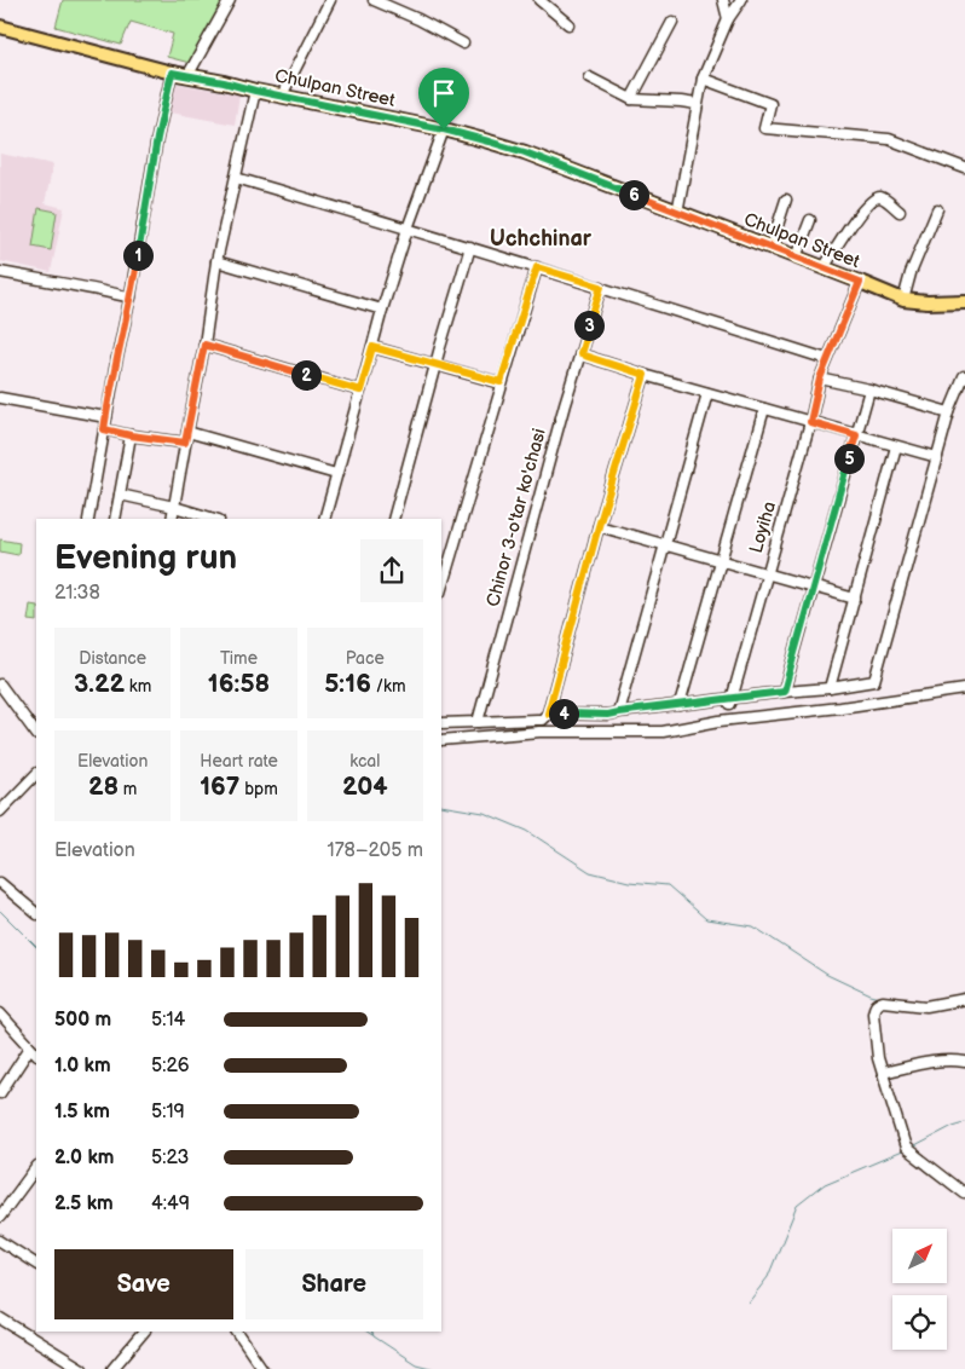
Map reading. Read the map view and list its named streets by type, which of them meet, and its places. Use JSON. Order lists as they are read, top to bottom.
{
  "streets": {
    "main road": ["Chulpan Street"],
    "street": ["Chinor 3-o'tar ko'chasi", "Loyiha"]
  },
  "crossings": [
    ["Chulpan Street", "Loyiha"]
  ],
  "districts": ["Uchchinar"],
  "north": "top right",
  "page": {
    "pins": [
      "6",
      "1",
      "3",
      "2",
      "5",
      "4"
    ],
    "heading": ["Evening run", "21:38"],
    "stats": [
      ["Distance", "3.22 km"],
      ["Time", "16:58"],
      ["Pace", "5:16 /km"],
      ["Elevation", "28 m"],
      ["Heart rate", "167 bpm"],
      ["kcal", "204"]
    ],
    "chart": ["Elevation", "178–205 m"],
    "list": [
      {
        "name": "500 m",
        "note": "5:14"
      },
      {
        "name": "1.0 km",
        "note": "5:26"
      },
      {
        "name": "1.5 km",
        "note": "5:19"
      },
      {
        "name": "2.0 km",
        "note": "5:23"
      },
      {
        "name": "2.5 km",
        "note": "4:49"
      }
    ],
    "buttons": ["Save", "Share"]
  }
}
